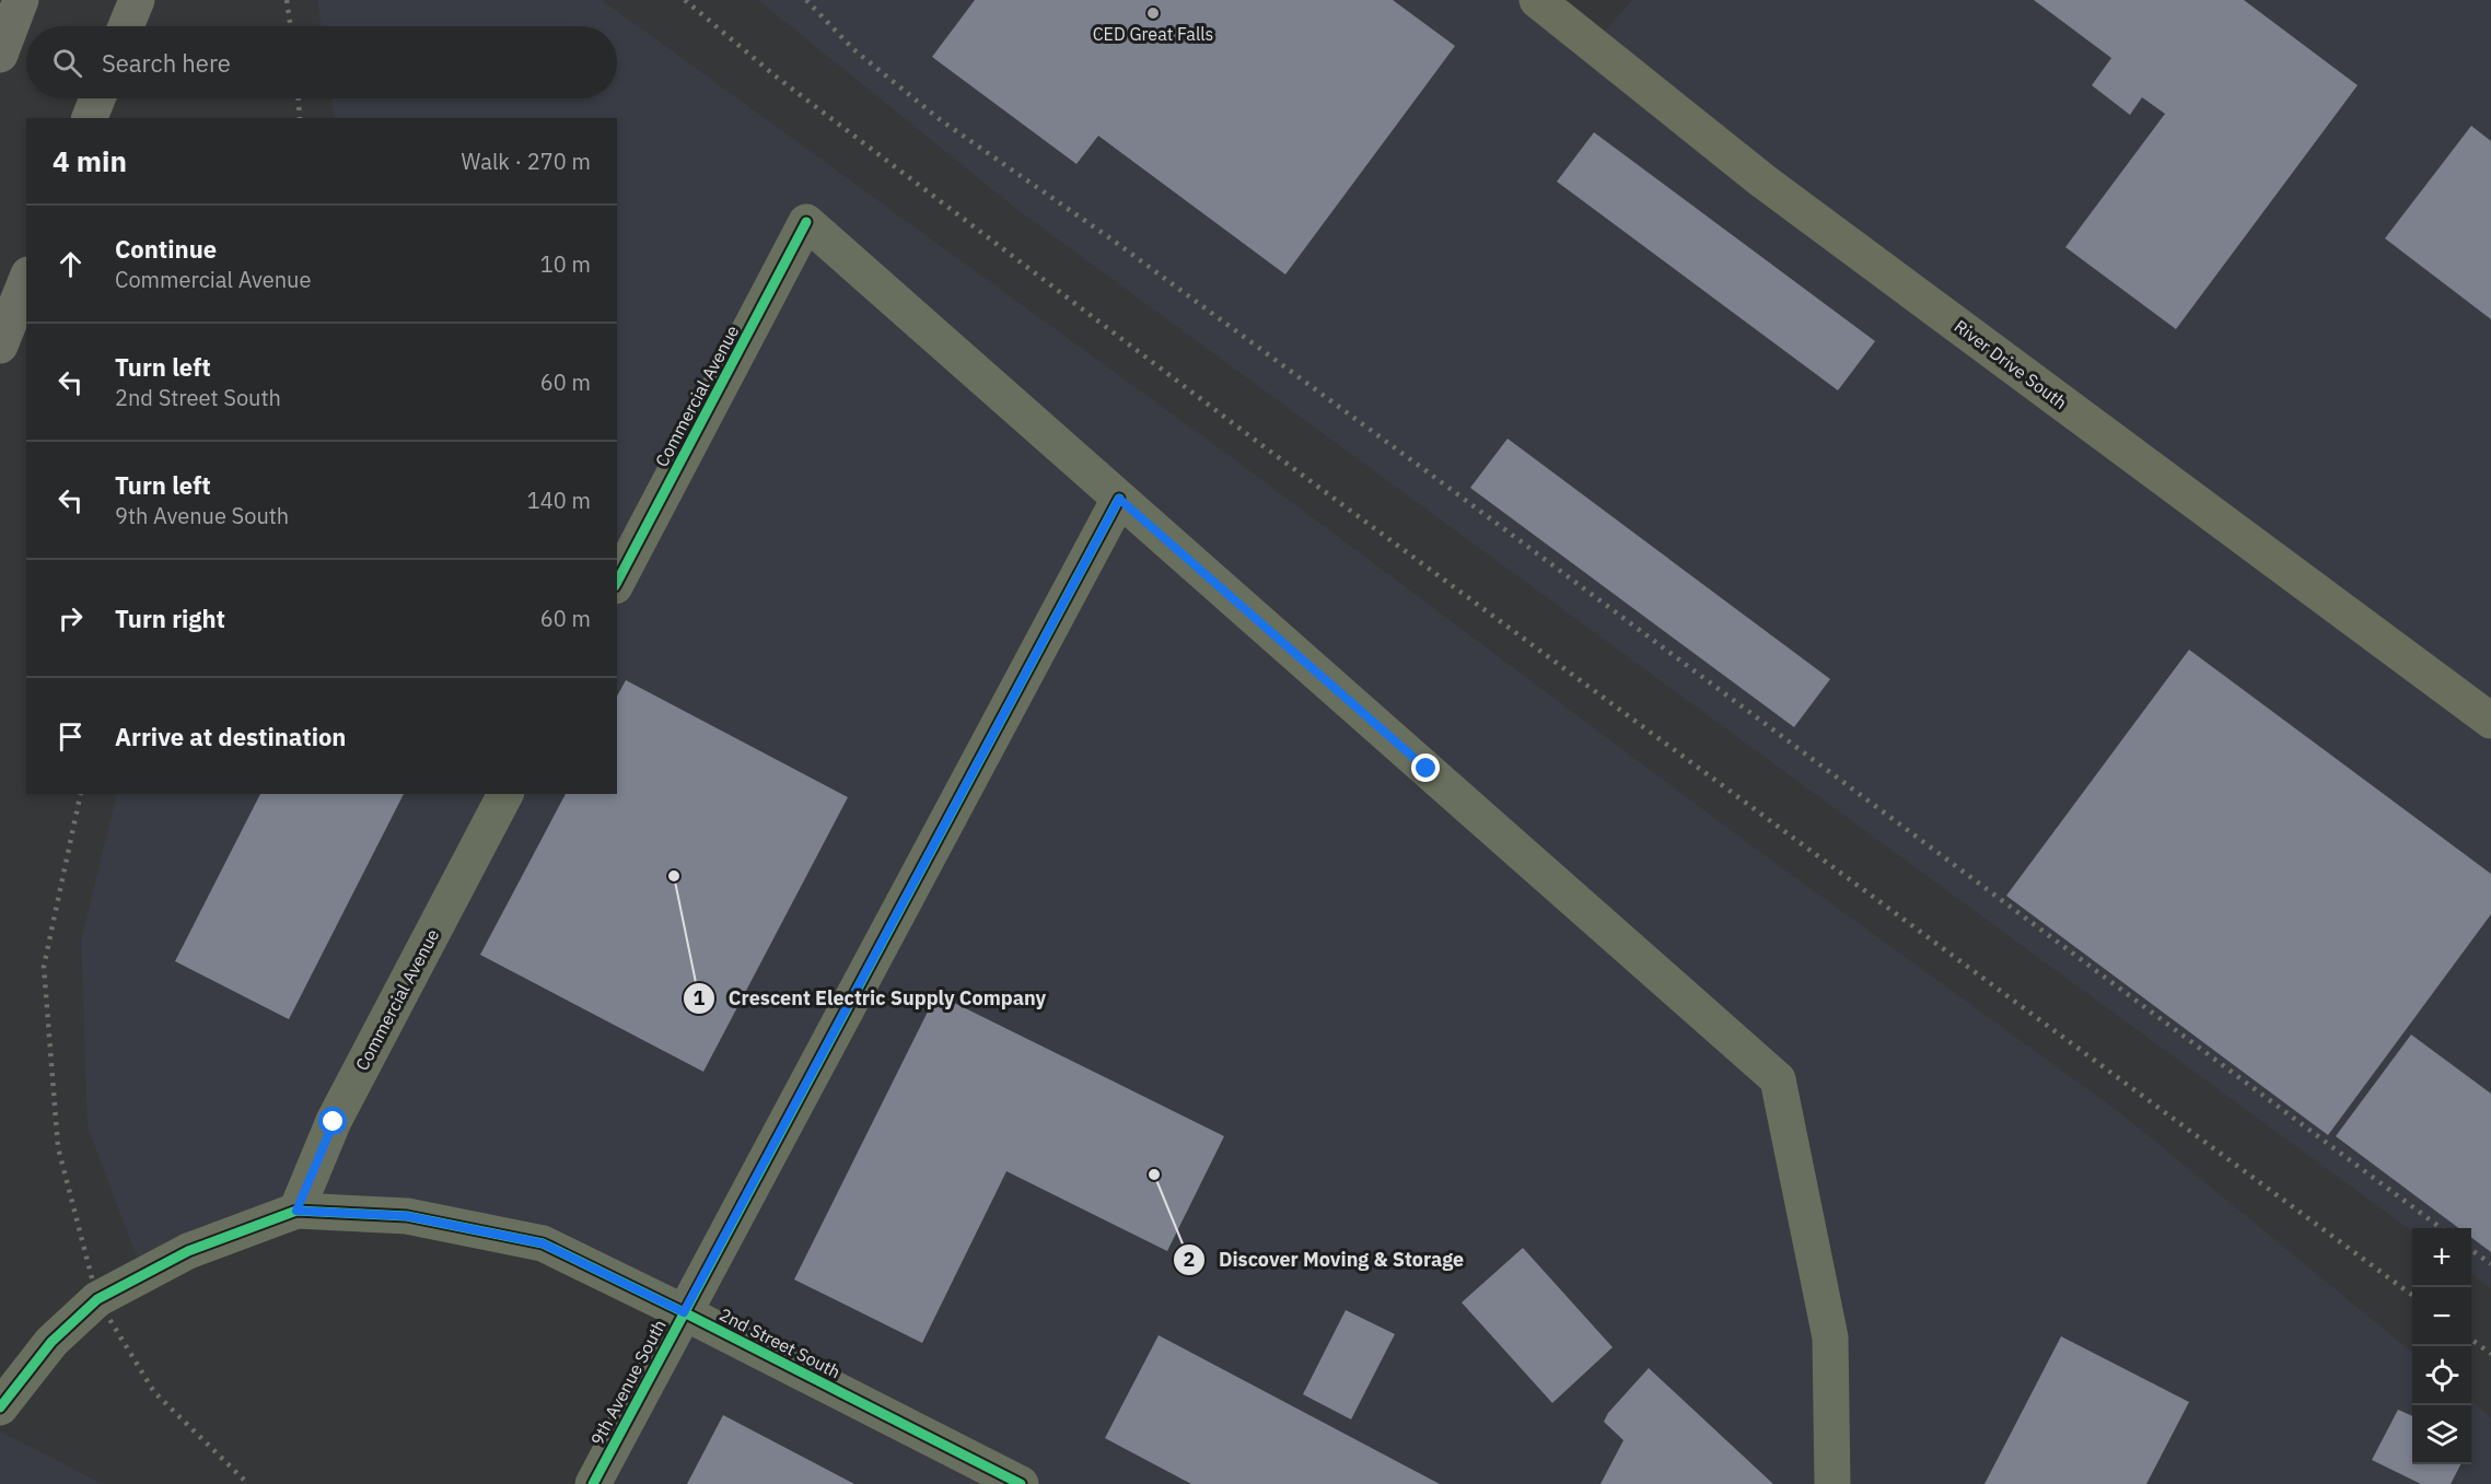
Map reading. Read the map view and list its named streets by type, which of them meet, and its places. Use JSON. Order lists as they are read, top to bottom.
{
  "streets": {
    "main road": ["River Drive South"],
    "street": ["Commercial Avenue", "2nd Street South", "9th Avenue South"]
  },
  "crossings": [
    ["Commercial Avenue", "2nd Street South"],
    ["Commercial Avenue", "9th Avenue South"],
    ["2nd Street South", "9th Avenue South"]
  ],
  "places": ["CED Great Falls", "Crescent Electric Supply Company", "Discover Moving & Storage"],
  "page": {
    "search": "Search here",
    "heading": ["4 min", "Walk · 270 m"],
    "list": [
      ["Continue", "Commercial Avenue", "10 m"],
      ["Turn left", "2nd Street South", "60 m"],
      ["Turn left", "9th Avenue South", "140 m"],
      ["Turn right", "60 m"],
      "Arrive at destination"
    ],
    "map_buttons": ["+", "−"]
  }
}
